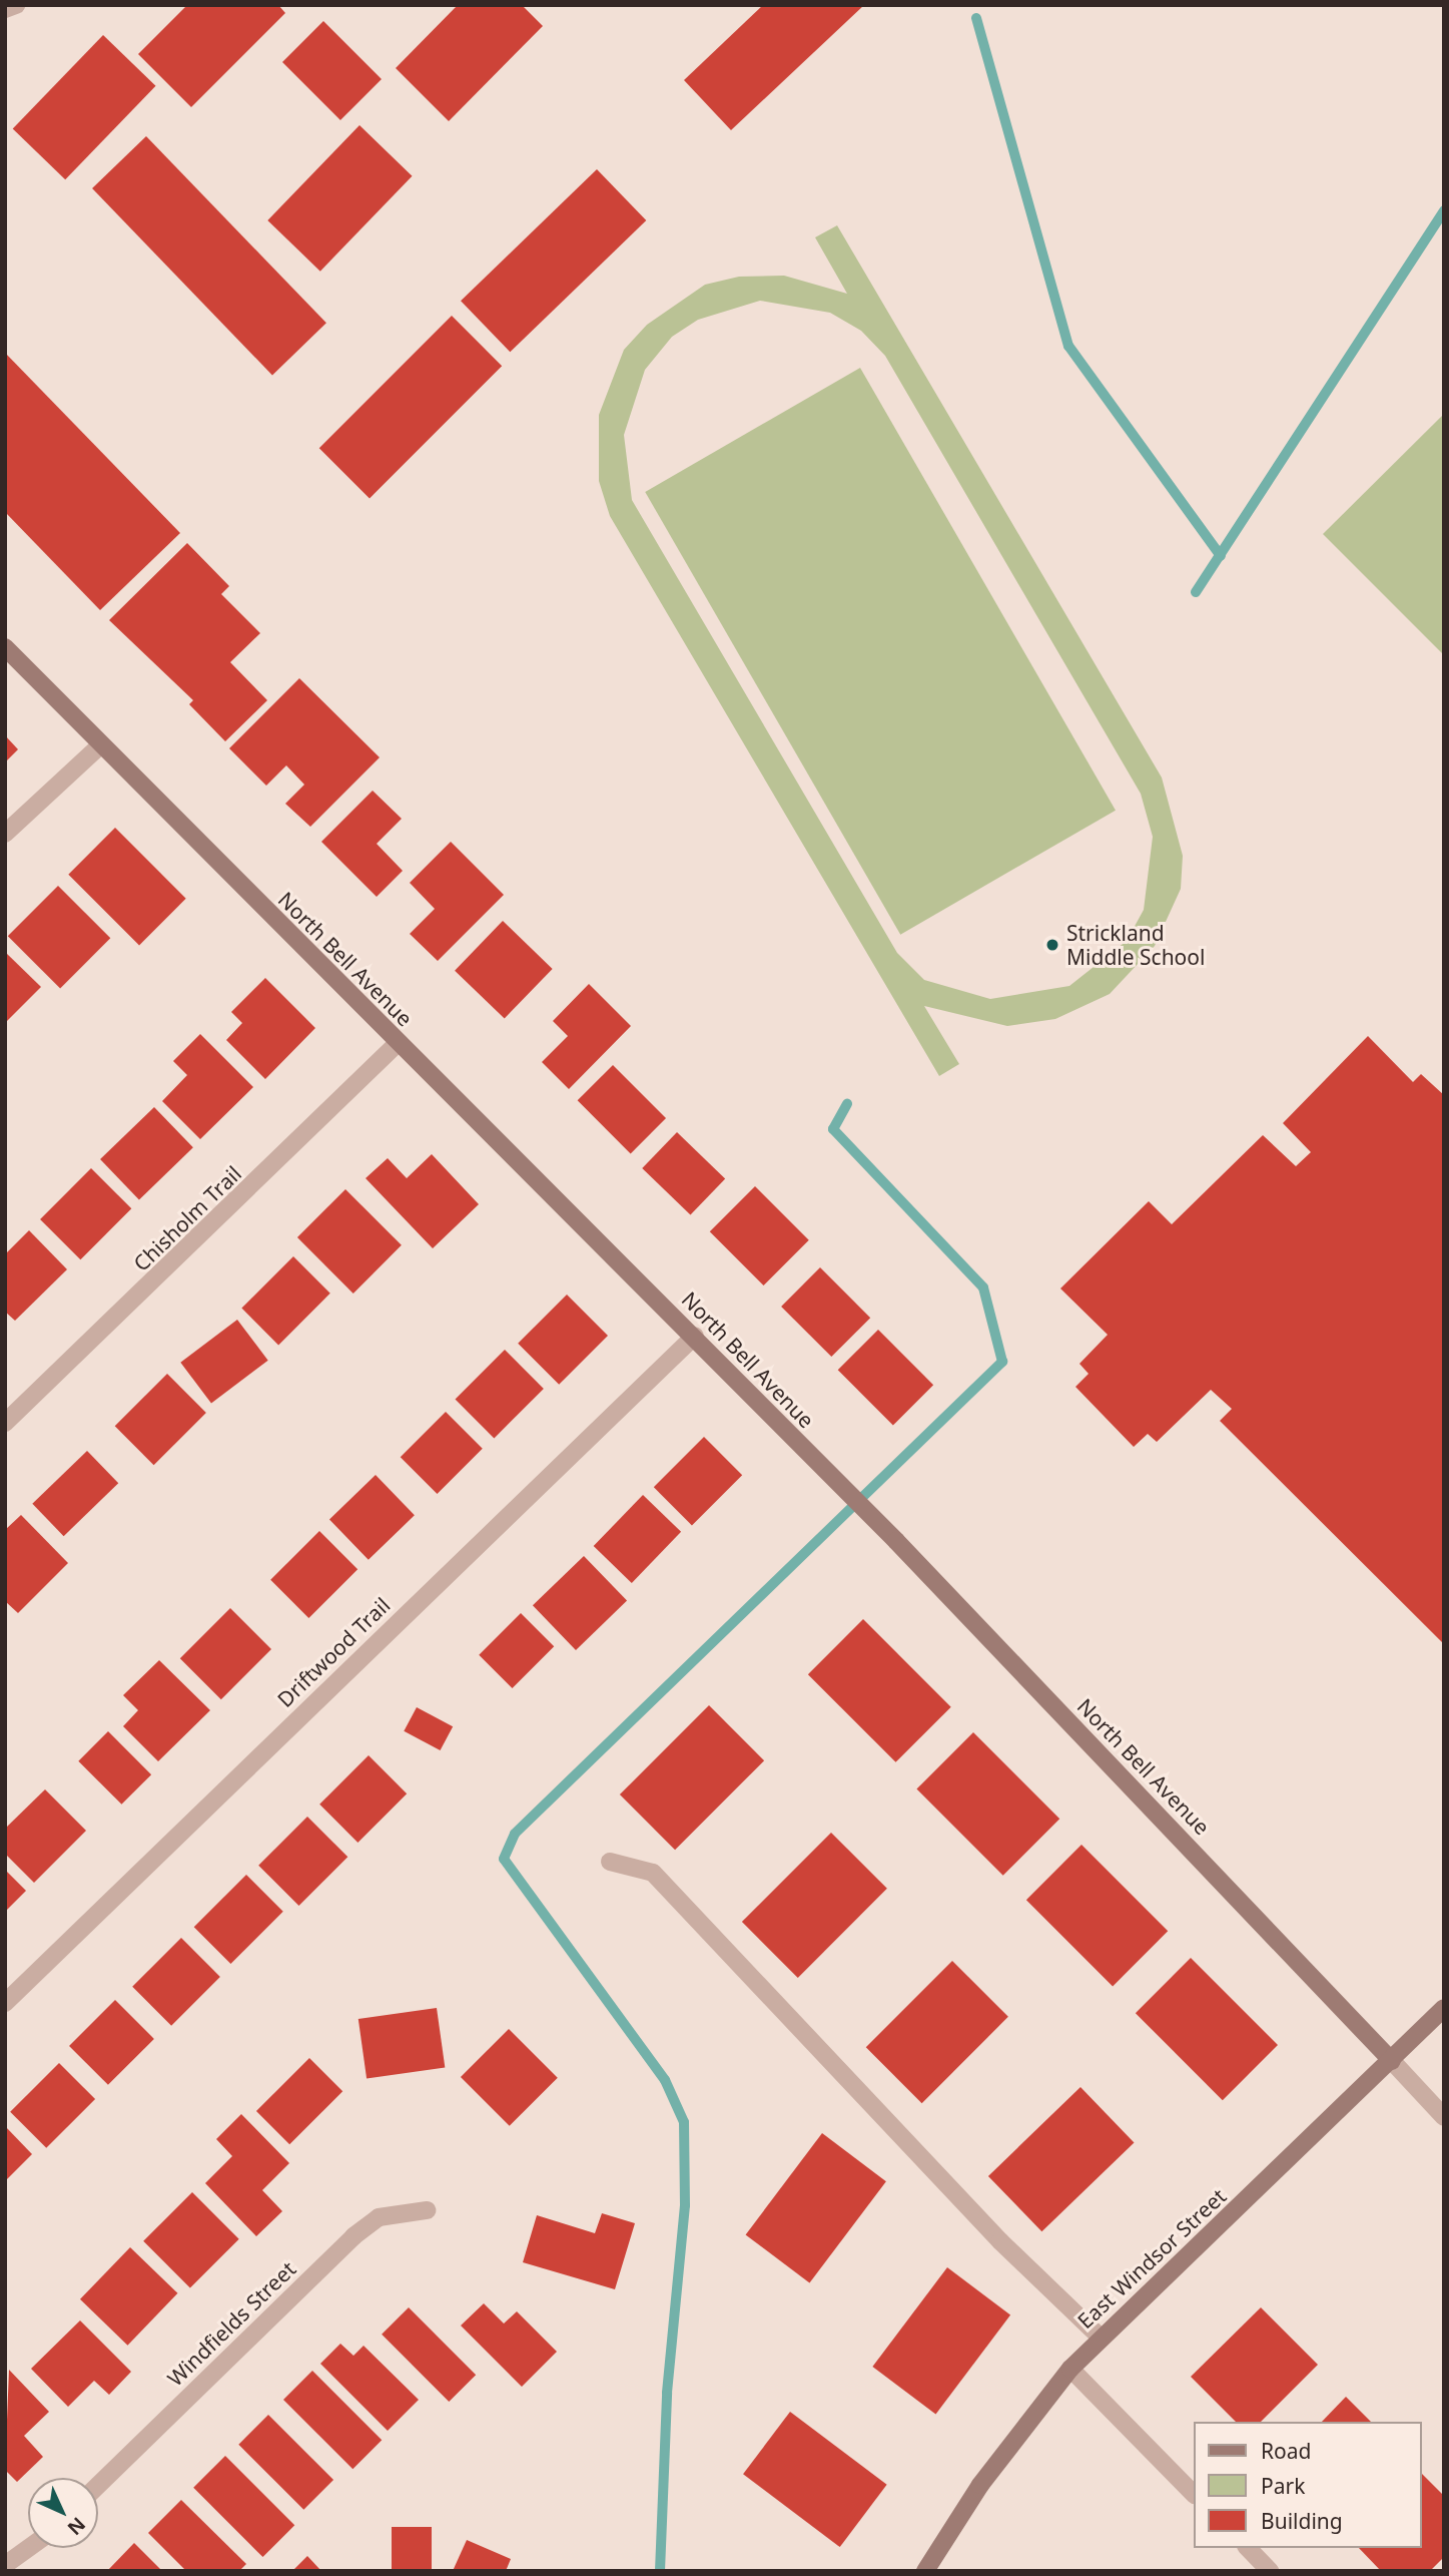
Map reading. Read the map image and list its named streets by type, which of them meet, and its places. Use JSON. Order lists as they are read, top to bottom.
{
  "streets": {
    "street": [
      "North Bell Avenue",
      "Chisholm Trail",
      "Driftwood Trail",
      "East Windsor Street",
      "Windfields Street"
    ]
  },
  "crossings": [
    ["North Bell Avenue", "Chisholm Trail"],
    ["North Bell Avenue", "Driftwood Trail"],
    ["North Bell Avenue", "East Windsor Street"]
  ],
  "places": ["Strickland Middle School"],
  "legend": ["Road", "Park", "Building"],
  "north": "bottom right"
}
